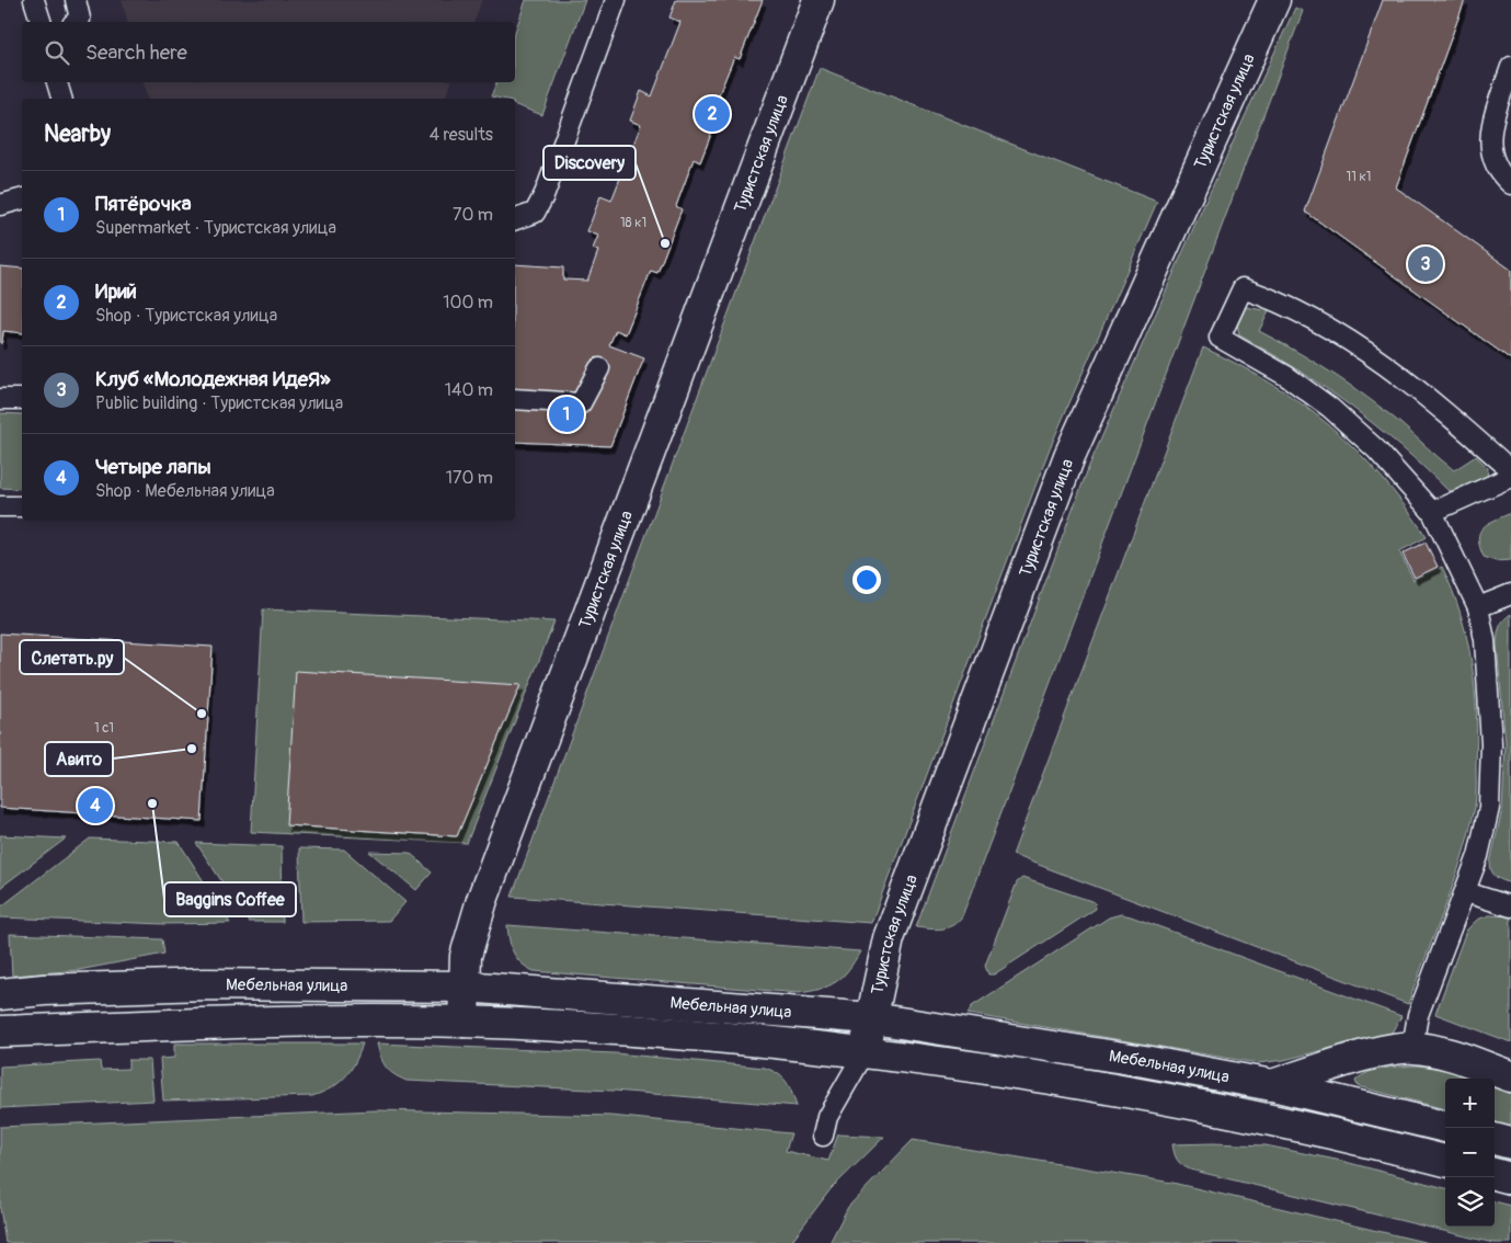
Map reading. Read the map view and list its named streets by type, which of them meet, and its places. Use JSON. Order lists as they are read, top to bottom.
{
  "streets": {
    "street": ["Туристская улица", "Мебельная улица"]
  },
  "crossings": [
    ["Туристская улица", "Мебельная улица"]
  ],
  "places": [
    "Discovery",
    "Слетать.ру",
    "Авито",
    "Baggins Coffee"
  ],
  "house_numbers": ["11 к1", "18 к1", "1 с1"],
  "page": {
    "search": "Search here",
    "pins": [
      "2",
      "3",
      "1",
      "4"
    ],
    "heading": ["Nearby", "4 results"],
    "list": [
      {
        "mark": "1",
        "name": "Пятёрочка",
        "note": "Supermarket · Туристская улица",
        "value": "70 m"
      },
      {
        "mark": "2",
        "name": "Ирий",
        "note": "Shop · Туристская улица",
        "value": "100 m"
      },
      {
        "mark": "3",
        "name": "Клуб «Молодежная ИдеЯ»",
        "note": "Public building · Туристская улица",
        "value": "140 m"
      },
      {
        "mark": "4",
        "name": "Четыре лапы",
        "note": "Shop · Мебельная улица",
        "value": "170 m"
      }
    ],
    "map_buttons": ["+", "−"]
  }
}
